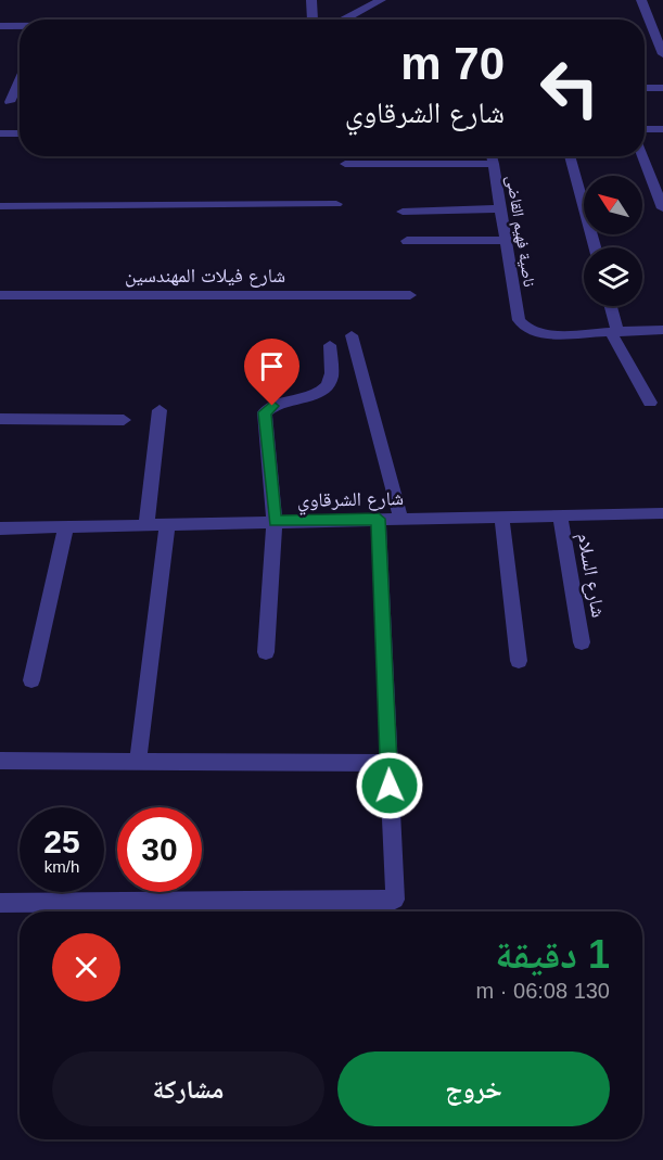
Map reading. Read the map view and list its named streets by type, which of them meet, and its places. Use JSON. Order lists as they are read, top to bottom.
{
  "streets": {
    "street": [
      "ناصية فهيم القاضى",
      "شارع فيلات المهندسين",
      "شارع الشرقاوي",
      "شارع السلام"
    ]
  },
  "crossings": [
    ["شارع الشرقاوي", "شارع السلام"]
  ],
  "north": "top left",
  "page": {
    "turn": ["70 m", "شارع الشرقاوي"],
    "speed": "25 km/h",
    "limit": "30",
    "heading": ["1 دقيقة", "130 m · 06:08"],
    "buttons": ["خروج", "مشاركة"]
  }
}
